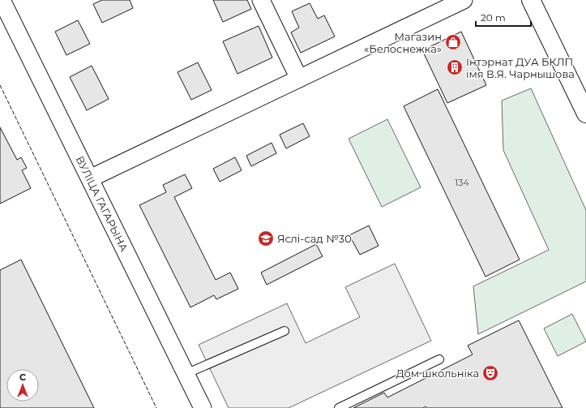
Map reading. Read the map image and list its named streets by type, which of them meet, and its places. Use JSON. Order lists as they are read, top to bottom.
{
  "streets": {
    "street": ["ВУЛІЦА ГАГАРЫНА"]
  },
  "places": {
    "shop": ["Магазин «Белоснежка»"],
    "building": ["Інтэрнат ДУА БКЛП імя В.Я. Чарнышова"],
    "school or university": ["Яслі-сад №30"],
    "theatre": ["Дом школьніка"]
  },
  "house_numbers": ["134"],
  "scale_bar": "20 m",
  "north": "top"
}
